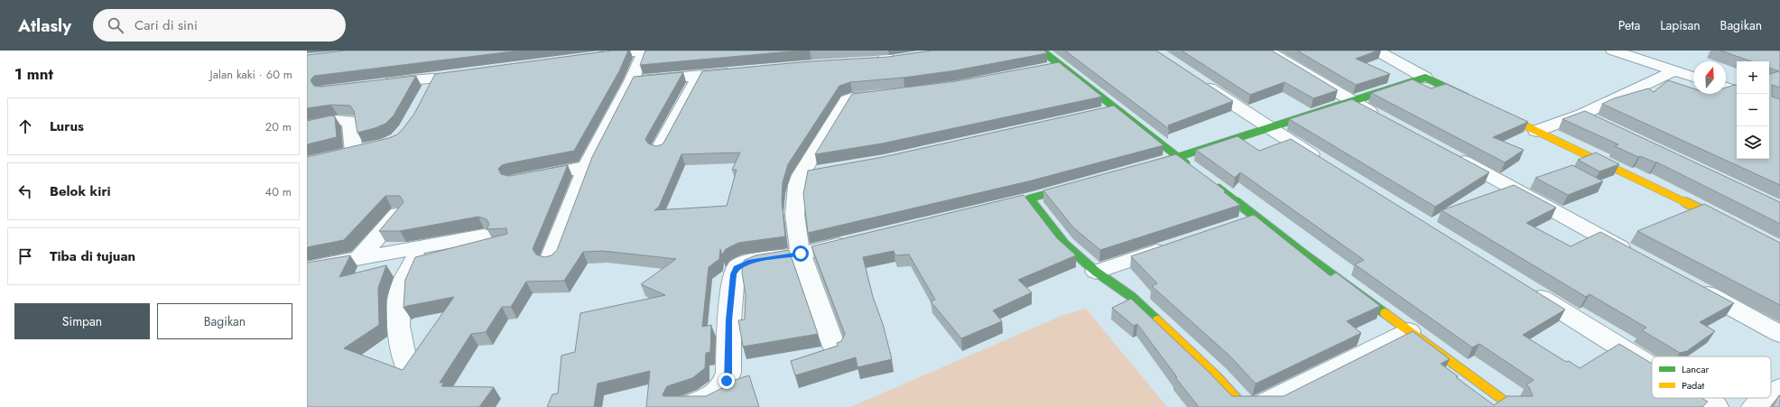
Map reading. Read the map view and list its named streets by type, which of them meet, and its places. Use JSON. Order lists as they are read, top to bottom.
{
  "legend": ["Lancar", "Padat"],
  "north": "top",
  "page": {
    "header": "Atlasly",
    "search": "Cari di sini",
    "nav": ["Peta", "Lapisan", "Bagikan"],
    "heading": ["1 mnt", "Jalan kaki · 60 m"],
    "map_buttons": ["+", "−"],
    "list": [
      ["Lurus", "20 m"],
      ["Belok kiri", "40 m"],
      "Tiba di tujuan"
    ],
    "buttons": ["Simpan", "Bagikan"]
  }
}
